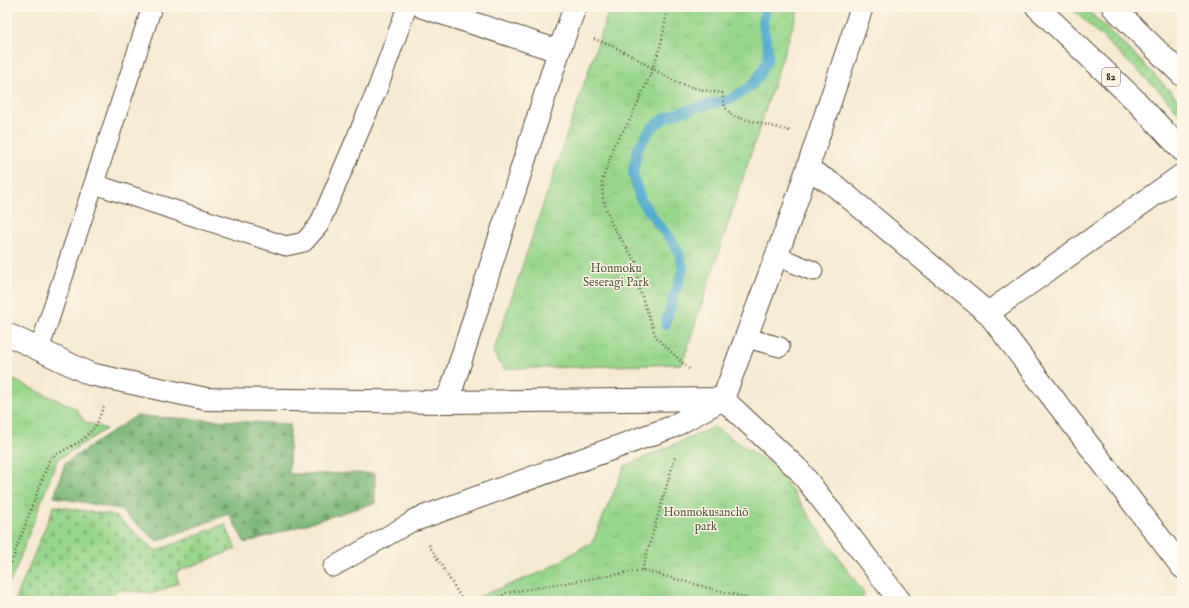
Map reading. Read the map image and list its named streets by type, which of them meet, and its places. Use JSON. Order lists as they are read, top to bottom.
{
  "streets": {
    "street": ["82"]
  },
  "parks": ["Honmoku Seseragi Park", "Honmokusanchō park"]
}
